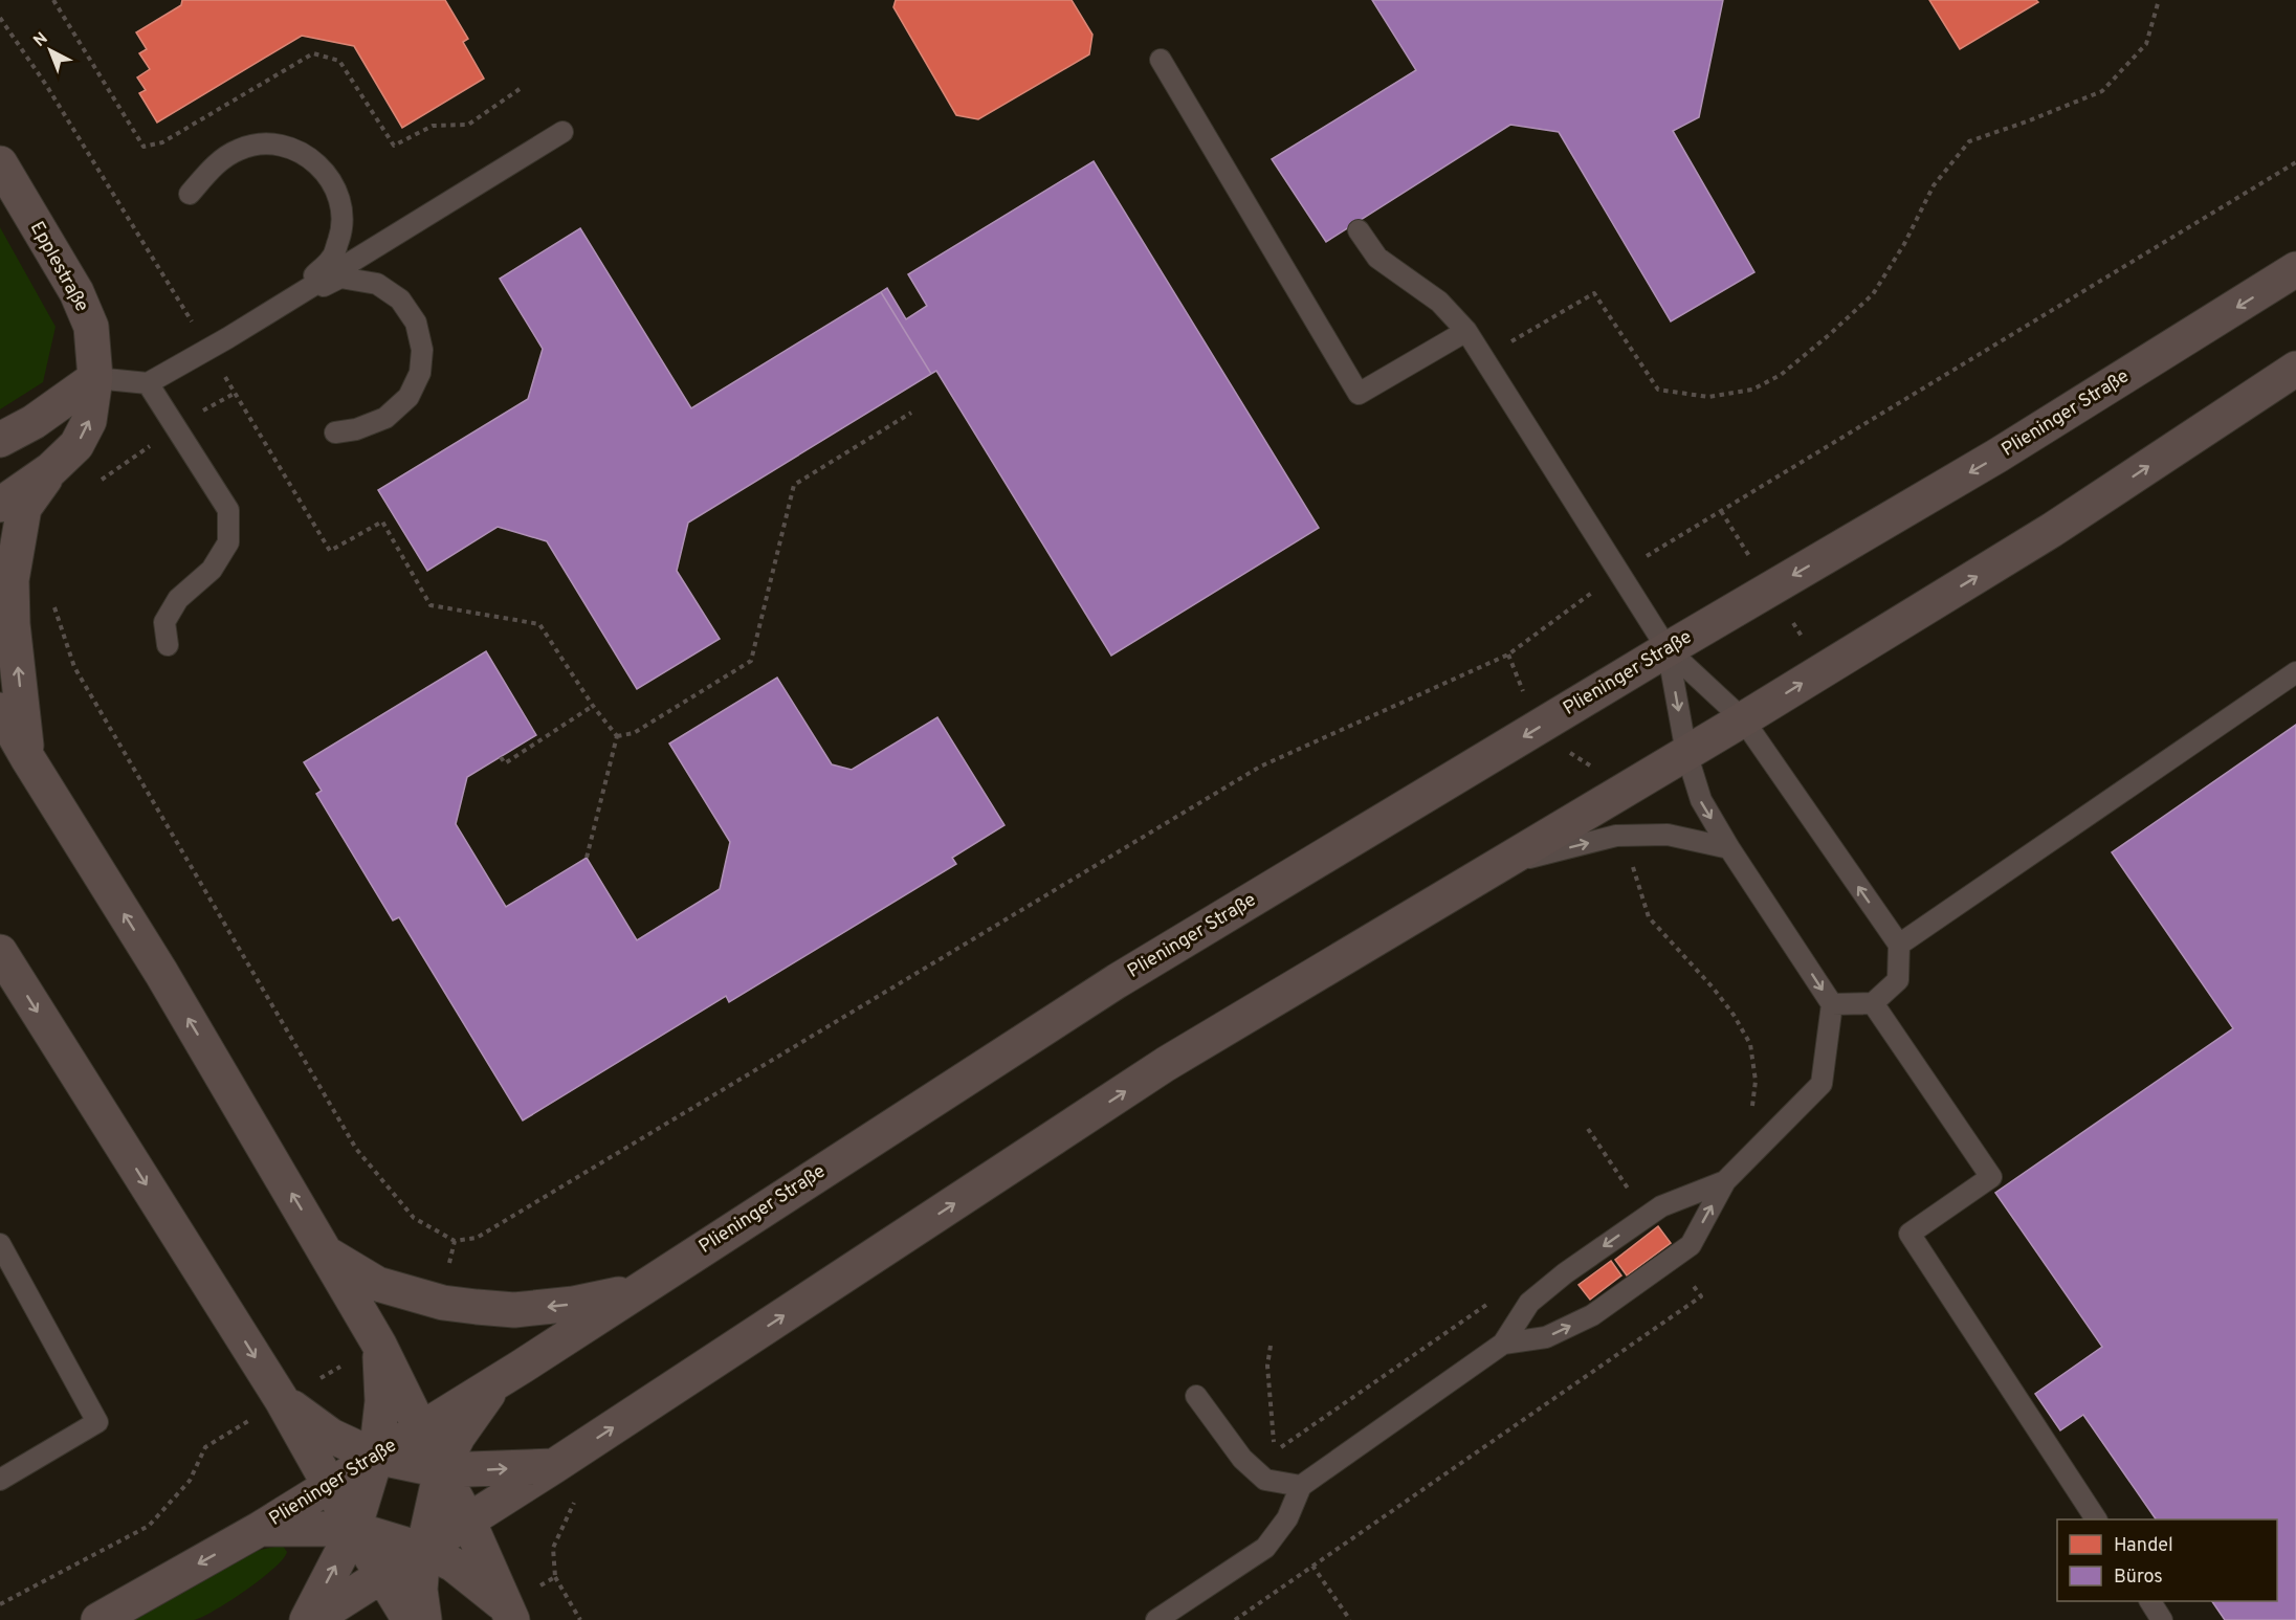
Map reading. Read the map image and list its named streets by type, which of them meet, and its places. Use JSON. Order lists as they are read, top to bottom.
{
  "streets": {
    "main road": ["Epplestraße", "Plieninger Straße"]
  },
  "legend": ["Handel", "Büros"],
  "north": "top left"
}
